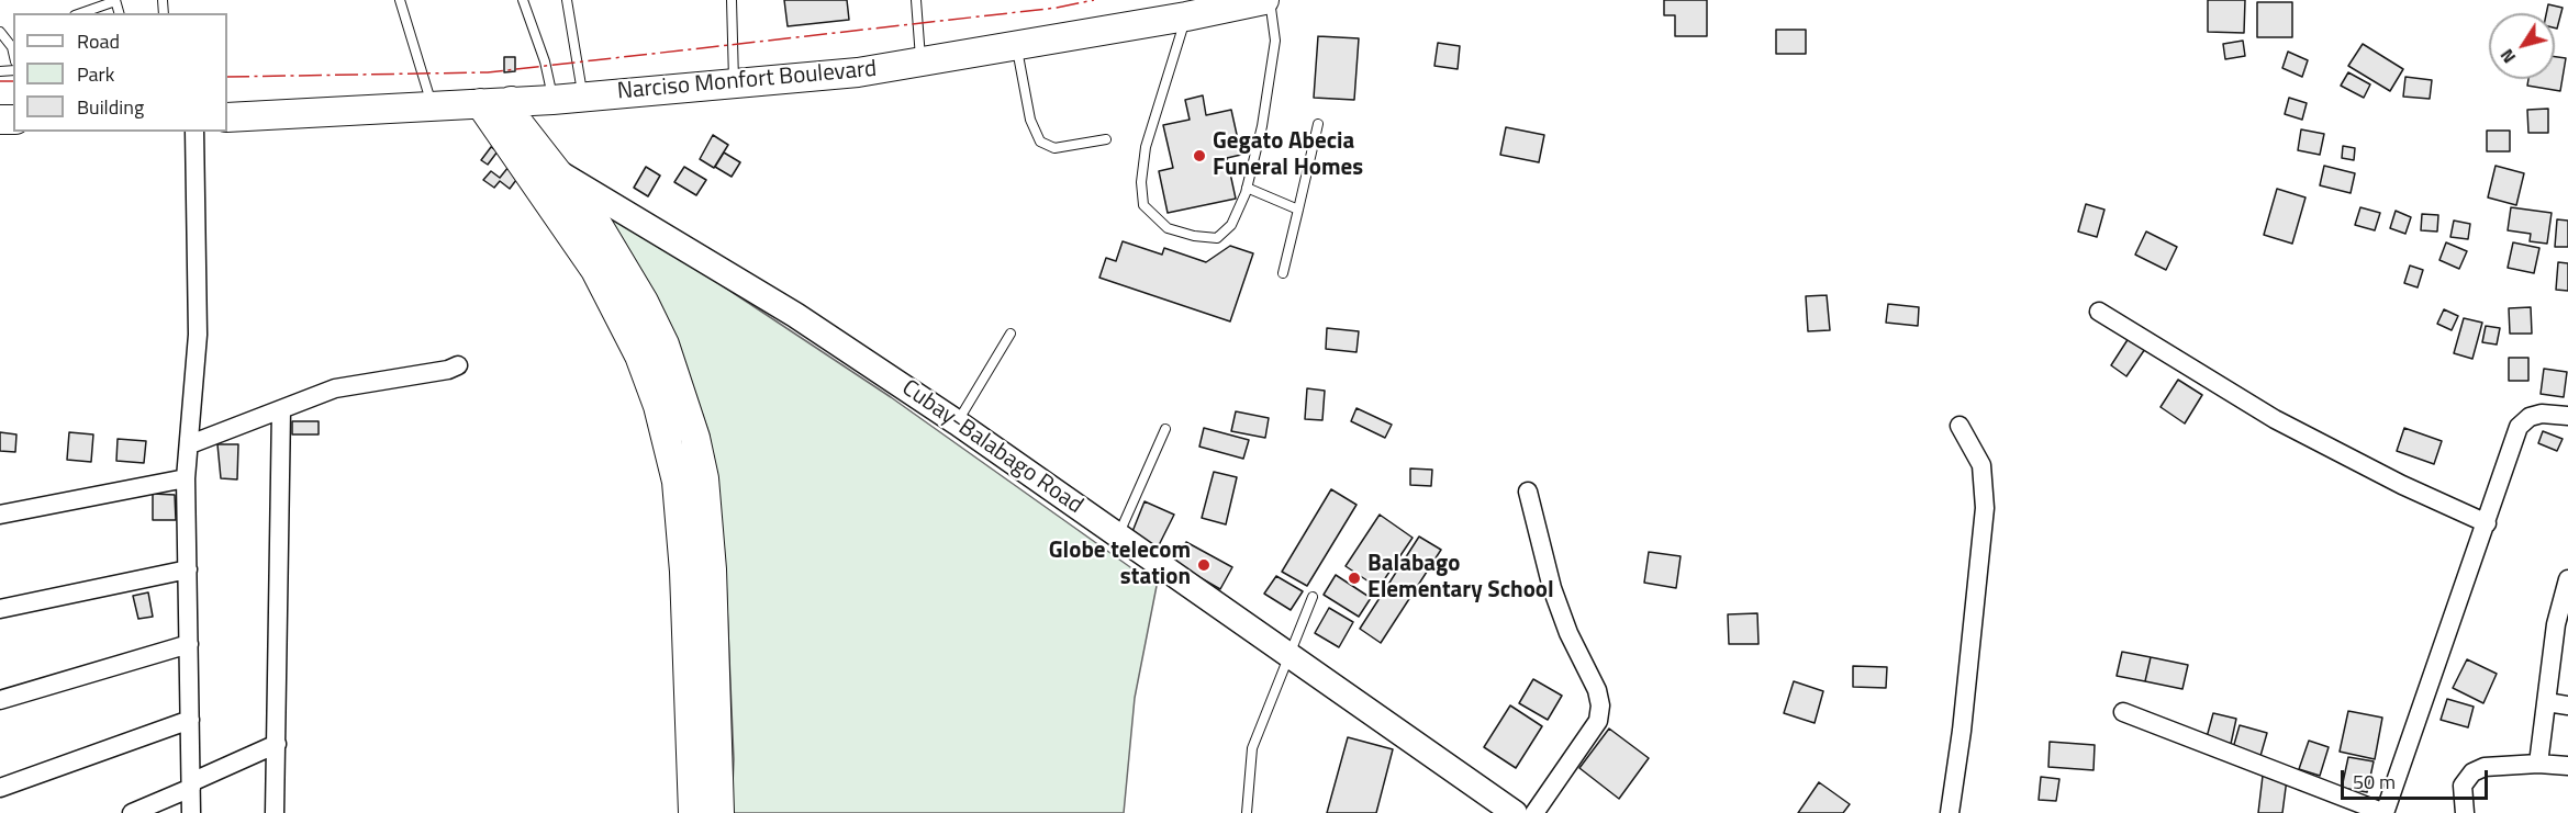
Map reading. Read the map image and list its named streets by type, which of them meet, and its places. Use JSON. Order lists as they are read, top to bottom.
{
  "streets": {
    "main road": ["Narciso Monfort Boulevard", "Cubay-Balabago Road"]
  },
  "places": ["Gegato Abecia Funeral Homes", "Globe telecom station", "Balabago Elementary School"],
  "legend": ["Road", "Park", "Building"],
  "scale_bar": "50 m",
  "north": "bottom left"
}
